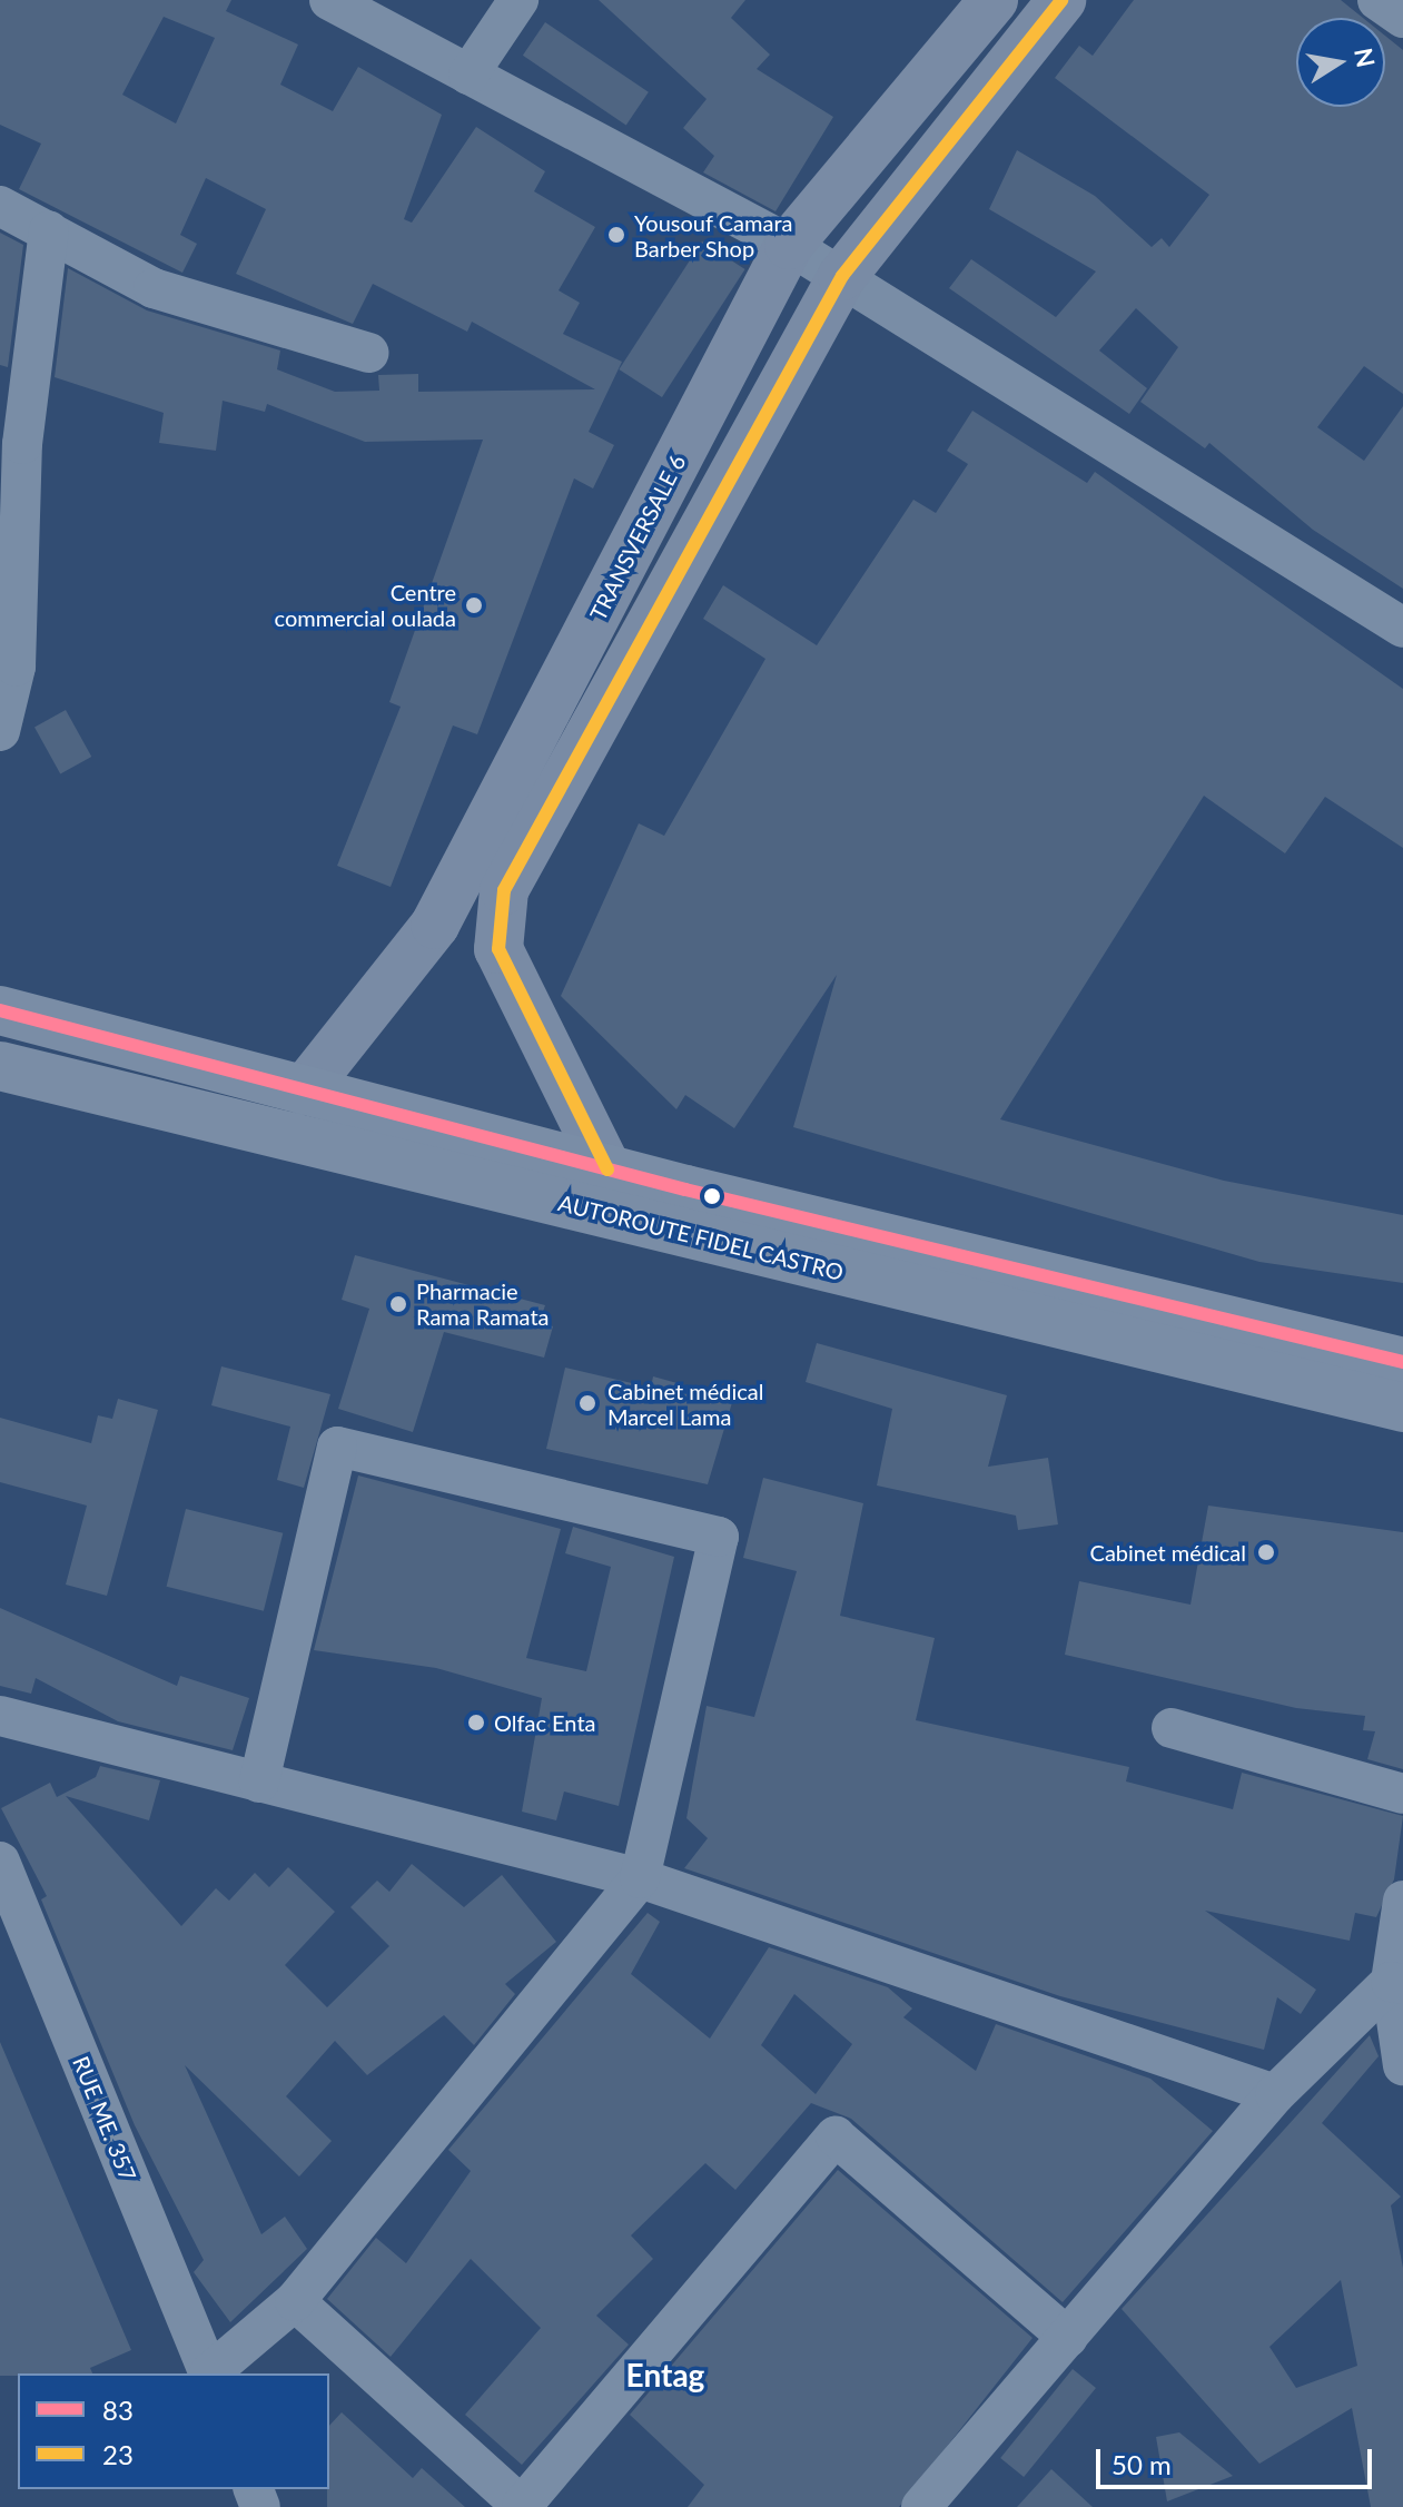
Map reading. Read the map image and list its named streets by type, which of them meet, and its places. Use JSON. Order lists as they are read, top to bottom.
{
  "streets": {
    "highway": ["AUTOROUTE FIDEL CASTRO"],
    "main road": ["TRANSVERSALE 6"],
    "street": ["RUE ME. 357"]
  },
  "crossings": [
    ["TRANSVERSALE 6", "AUTOROUTE FIDEL CASTRO"]
  ],
  "districts": ["Entag"],
  "places": [
    "Yousouf Camara Barber Shop",
    "Centre commercial oulada",
    "Pharmacie Rama Ramata",
    "Cabinet médical Marcel Lama",
    "Cabinet médical",
    "Olfac Enta"
  ],
  "lines": ["transit line 23", "transit line 83"],
  "legend": ["83", "23"],
  "scale_bar": "50 m",
  "north": "right"
}
